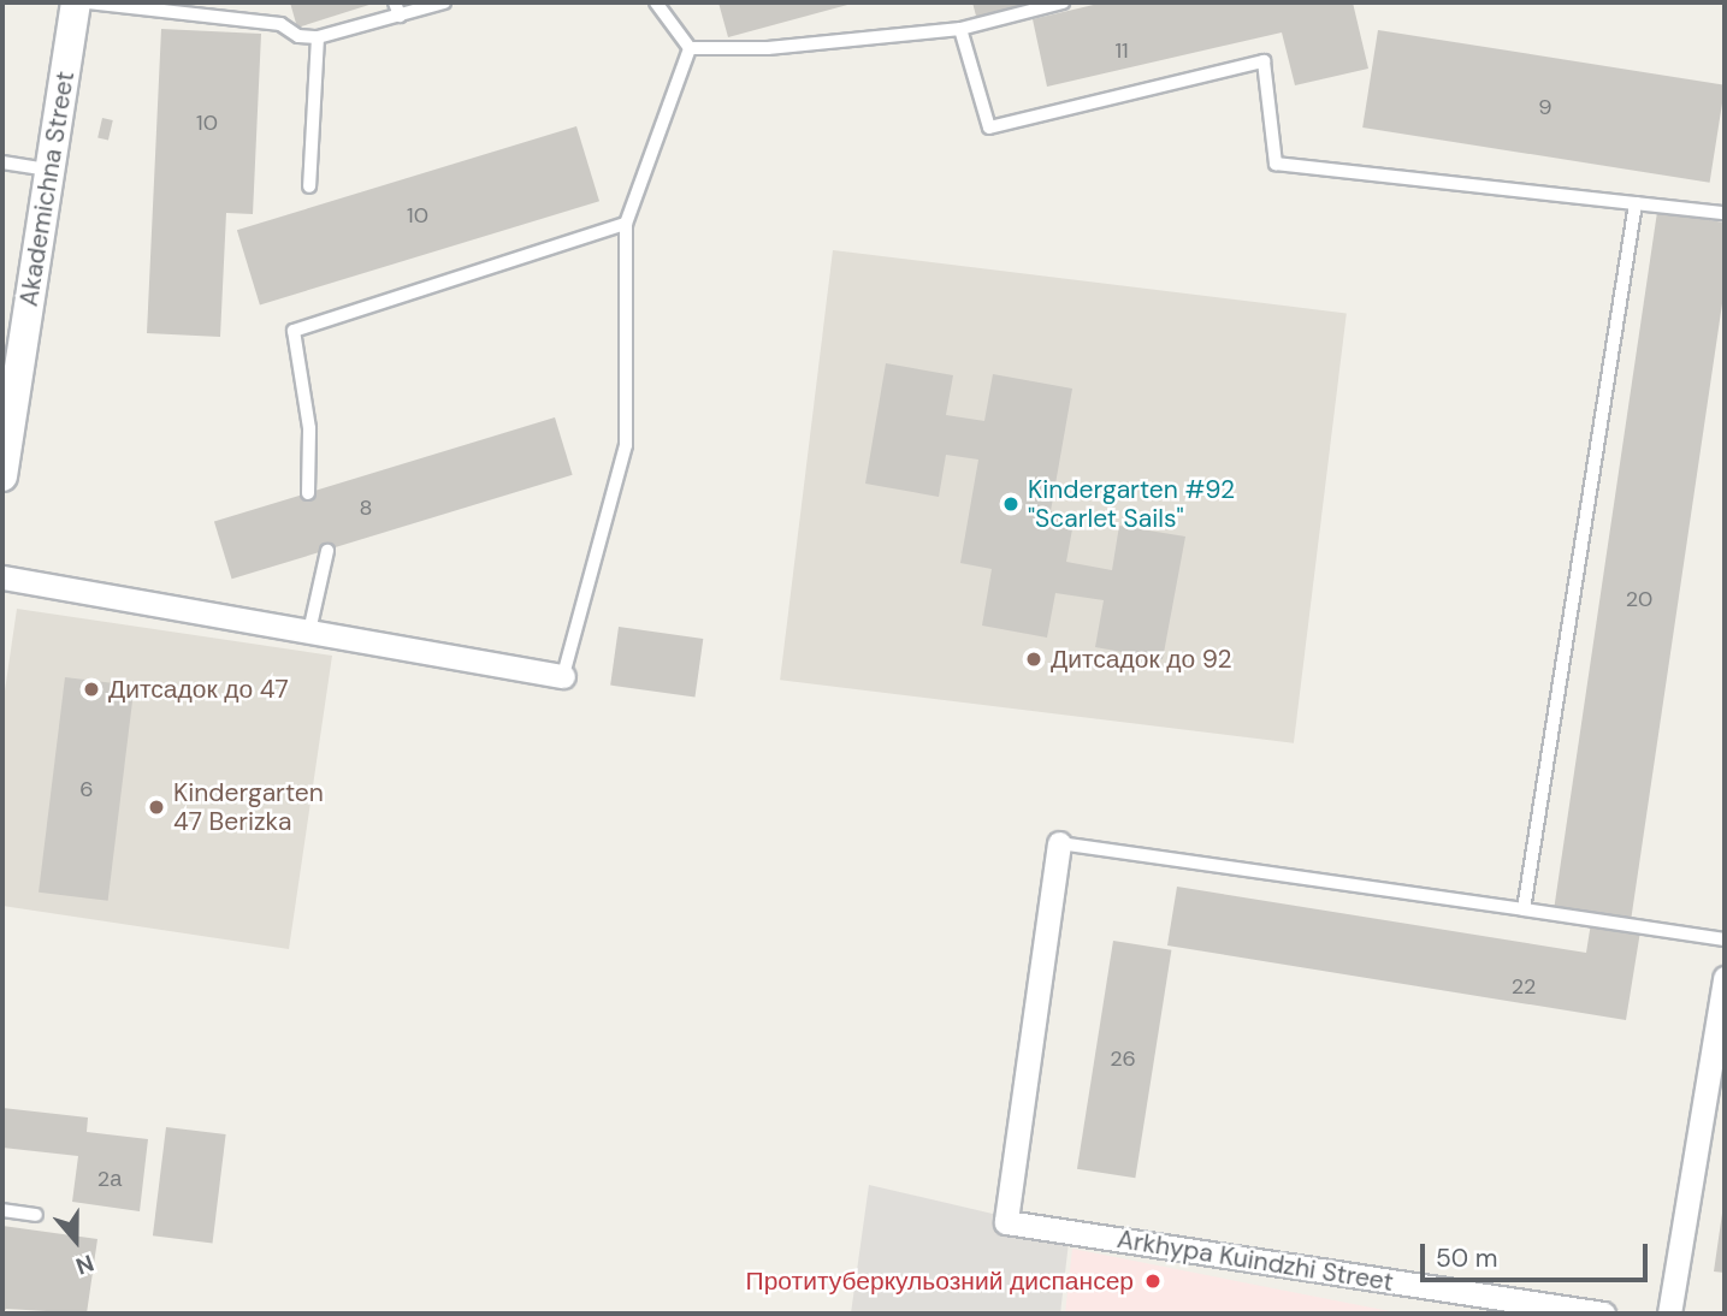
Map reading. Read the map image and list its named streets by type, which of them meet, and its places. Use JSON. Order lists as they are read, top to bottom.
{
  "streets": {
    "street": ["Akademichna Street", "Arkhypa Kuindzhi Street"]
  },
  "places": [
    "Kindergarten #92 \"Scarlet Sails\"",
    "Дитсадок до 92",
    "Дитсадок до 47",
    "Kindergarten 47 Berizka",
    "Протитуберкульозний диспансер"
  ],
  "house_numbers": [
    "11",
    "9",
    "10",
    "10",
    "8",
    "20",
    "6",
    "22",
    "26",
    "2а"
  ],
  "scale_bar": "50 m",
  "north": "bottom"
}
